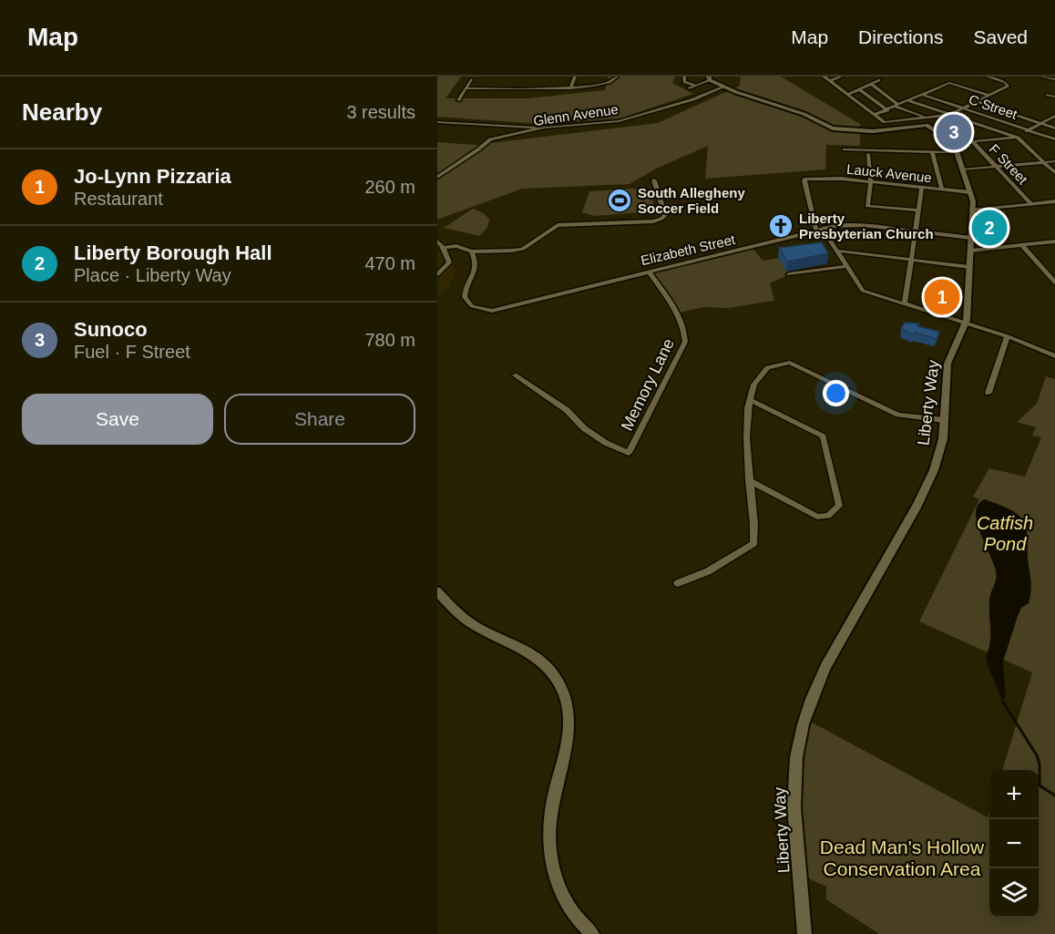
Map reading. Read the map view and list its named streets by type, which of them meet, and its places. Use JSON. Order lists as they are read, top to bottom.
{
  "streets": {
    "street": [
      "C Street",
      "Glenn Avenue",
      "F Street",
      "Lauck Avenue",
      "Elizabeth Street",
      "Memory Lane",
      "Liberty Way"
    ]
  },
  "crossings": [
    ["Lauck Avenue", "Elizabeth Street"],
    ["Lauck Avenue", "Liberty Way"],
    ["Elizabeth Street", "Memory Lane"],
    ["Elizabeth Street", "Liberty Way"]
  ],
  "water": ["Catfish Pond"],
  "parks": ["Dead Man's Hollow Conservation Area"],
  "places": {
    "sports": ["South Allegheny Soccer Field"],
    "church": ["Liberty Presbyterian Church"]
  },
  "page": {
    "header": "Map",
    "nav": ["Map", "Directions", "Saved"],
    "heading": ["Nearby", "3 results"],
    "pins": ["3", "2", "1"],
    "list": [
      {
        "mark": "1",
        "name": "Jo-Lynn Pizzaria",
        "note": "Restaurant",
        "value": "260 m"
      },
      {
        "mark": "2",
        "name": "Liberty Borough Hall",
        "note": "Place · Liberty Way",
        "value": "470 m"
      },
      {
        "mark": "3",
        "name": "Sunoco",
        "note": "Fuel · F Street",
        "value": "780 m"
      }
    ],
    "buttons": ["Save", "Share"],
    "map_buttons": ["+", "−"]
  }
}
